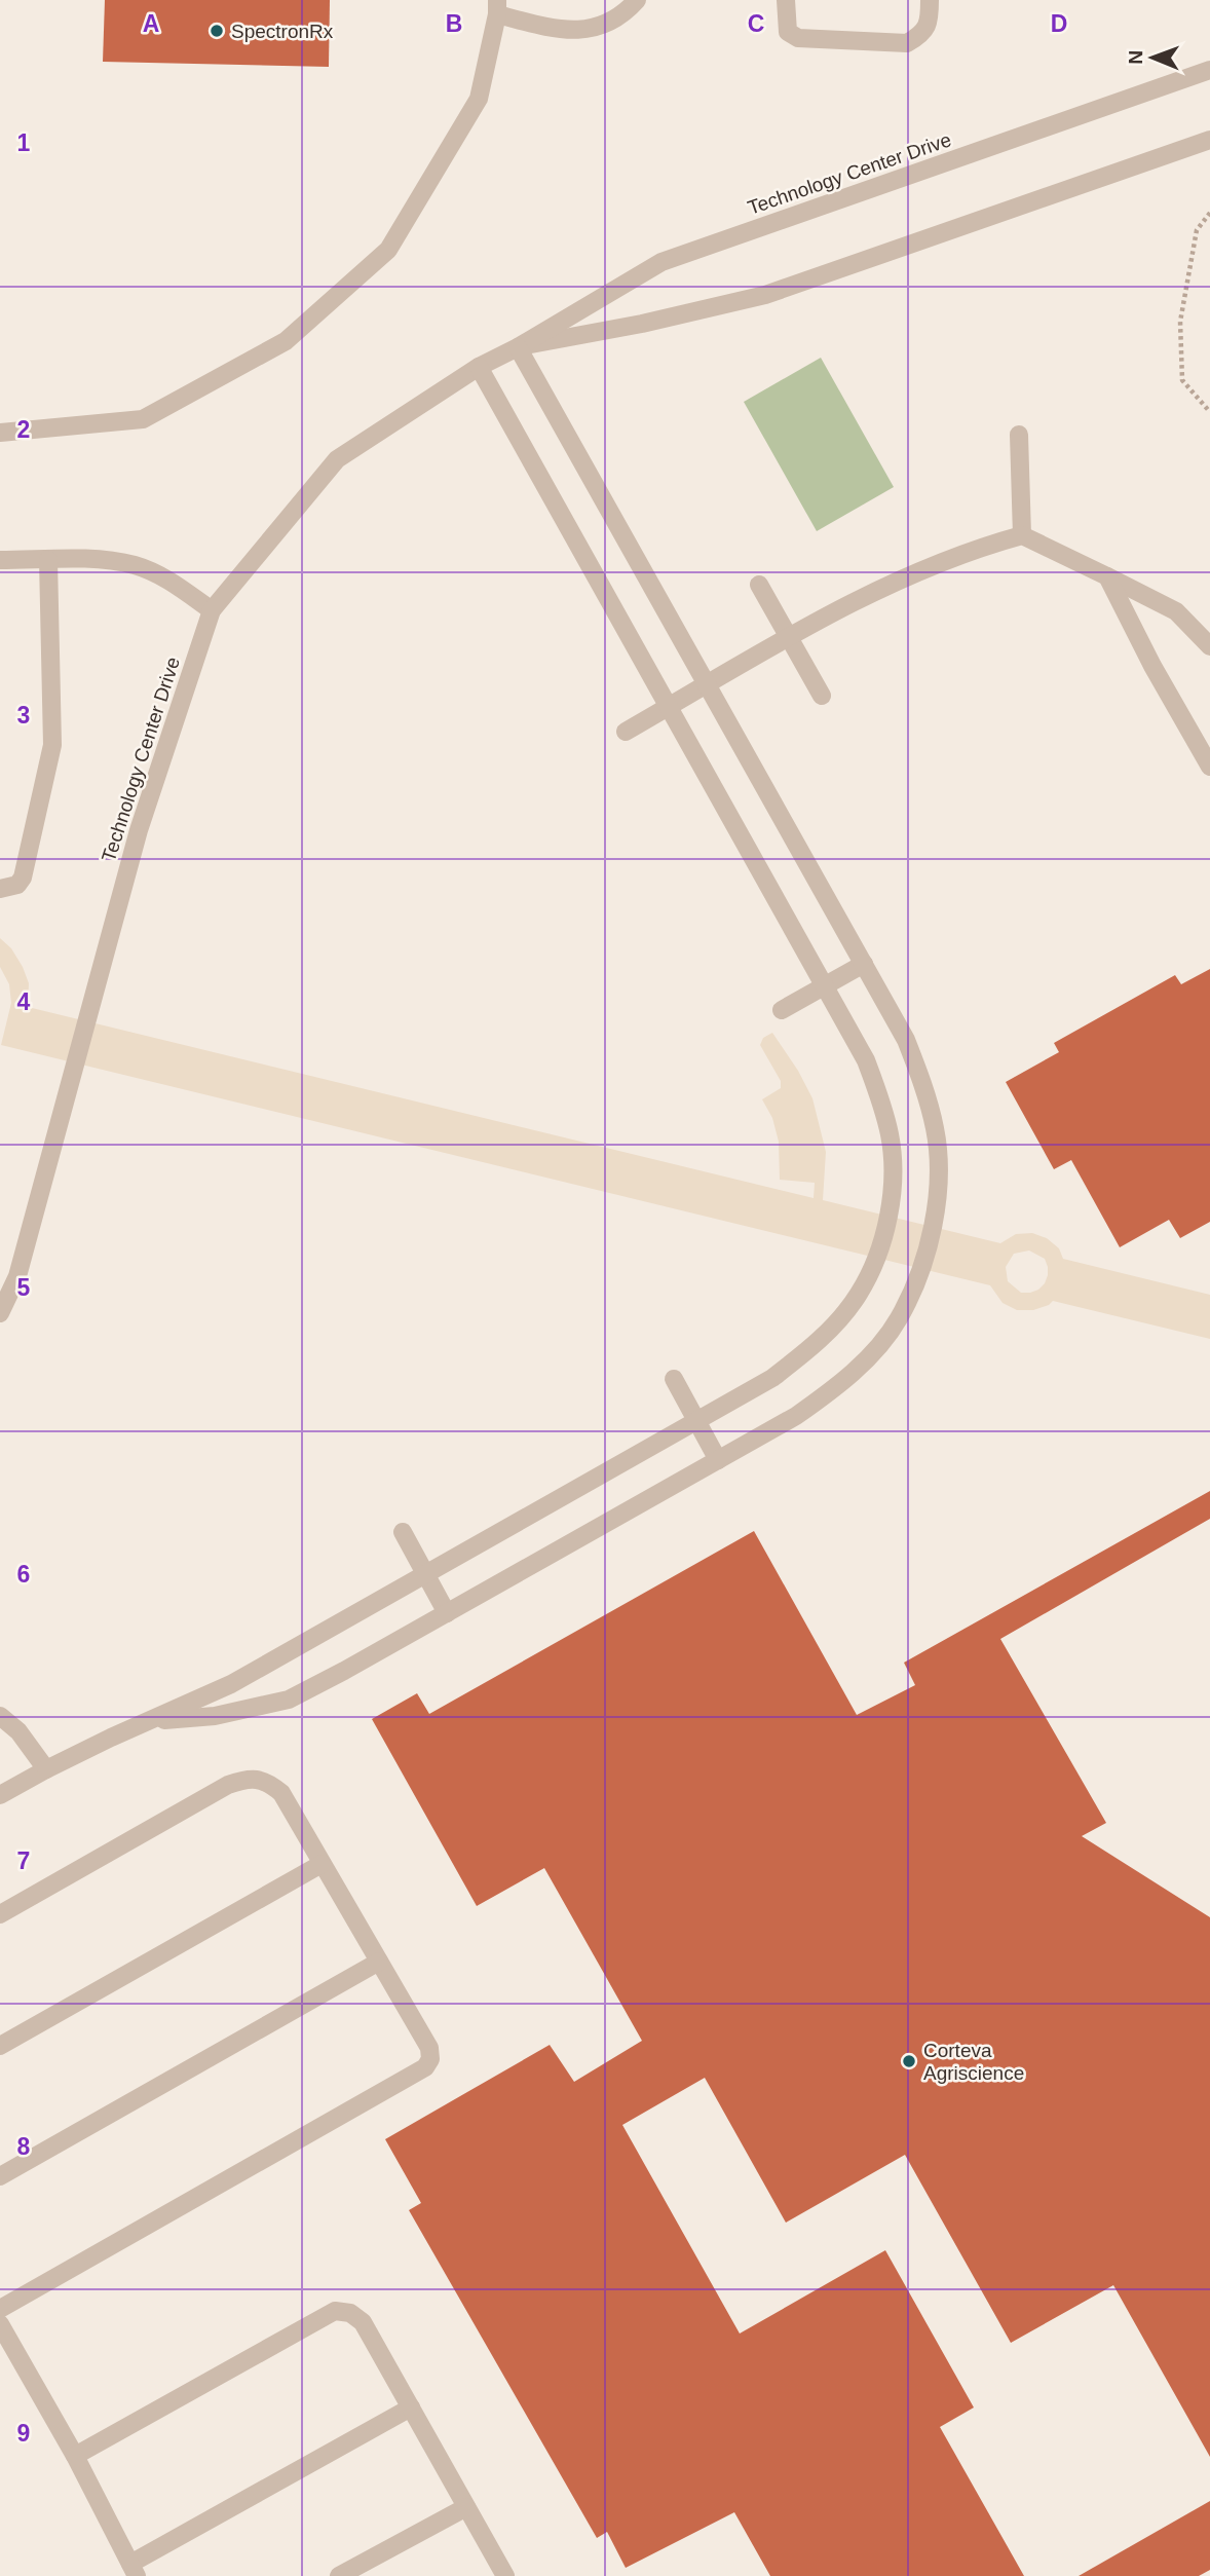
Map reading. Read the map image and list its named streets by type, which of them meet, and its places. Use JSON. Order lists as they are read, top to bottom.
{
  "streets": {
    "street": ["Technology Center Drive"]
  },
  "places": ["SpectronRx", "Corteva Agriscience"],
  "north": "left",
  "grid": {
    "columns": [
      "A",
      "B",
      "C",
      "D"
    ],
    "rows": [
      "1",
      "2",
      "3",
      "4",
      "5",
      "6",
      "7",
      "8",
      "9"
    ]
  }
}
